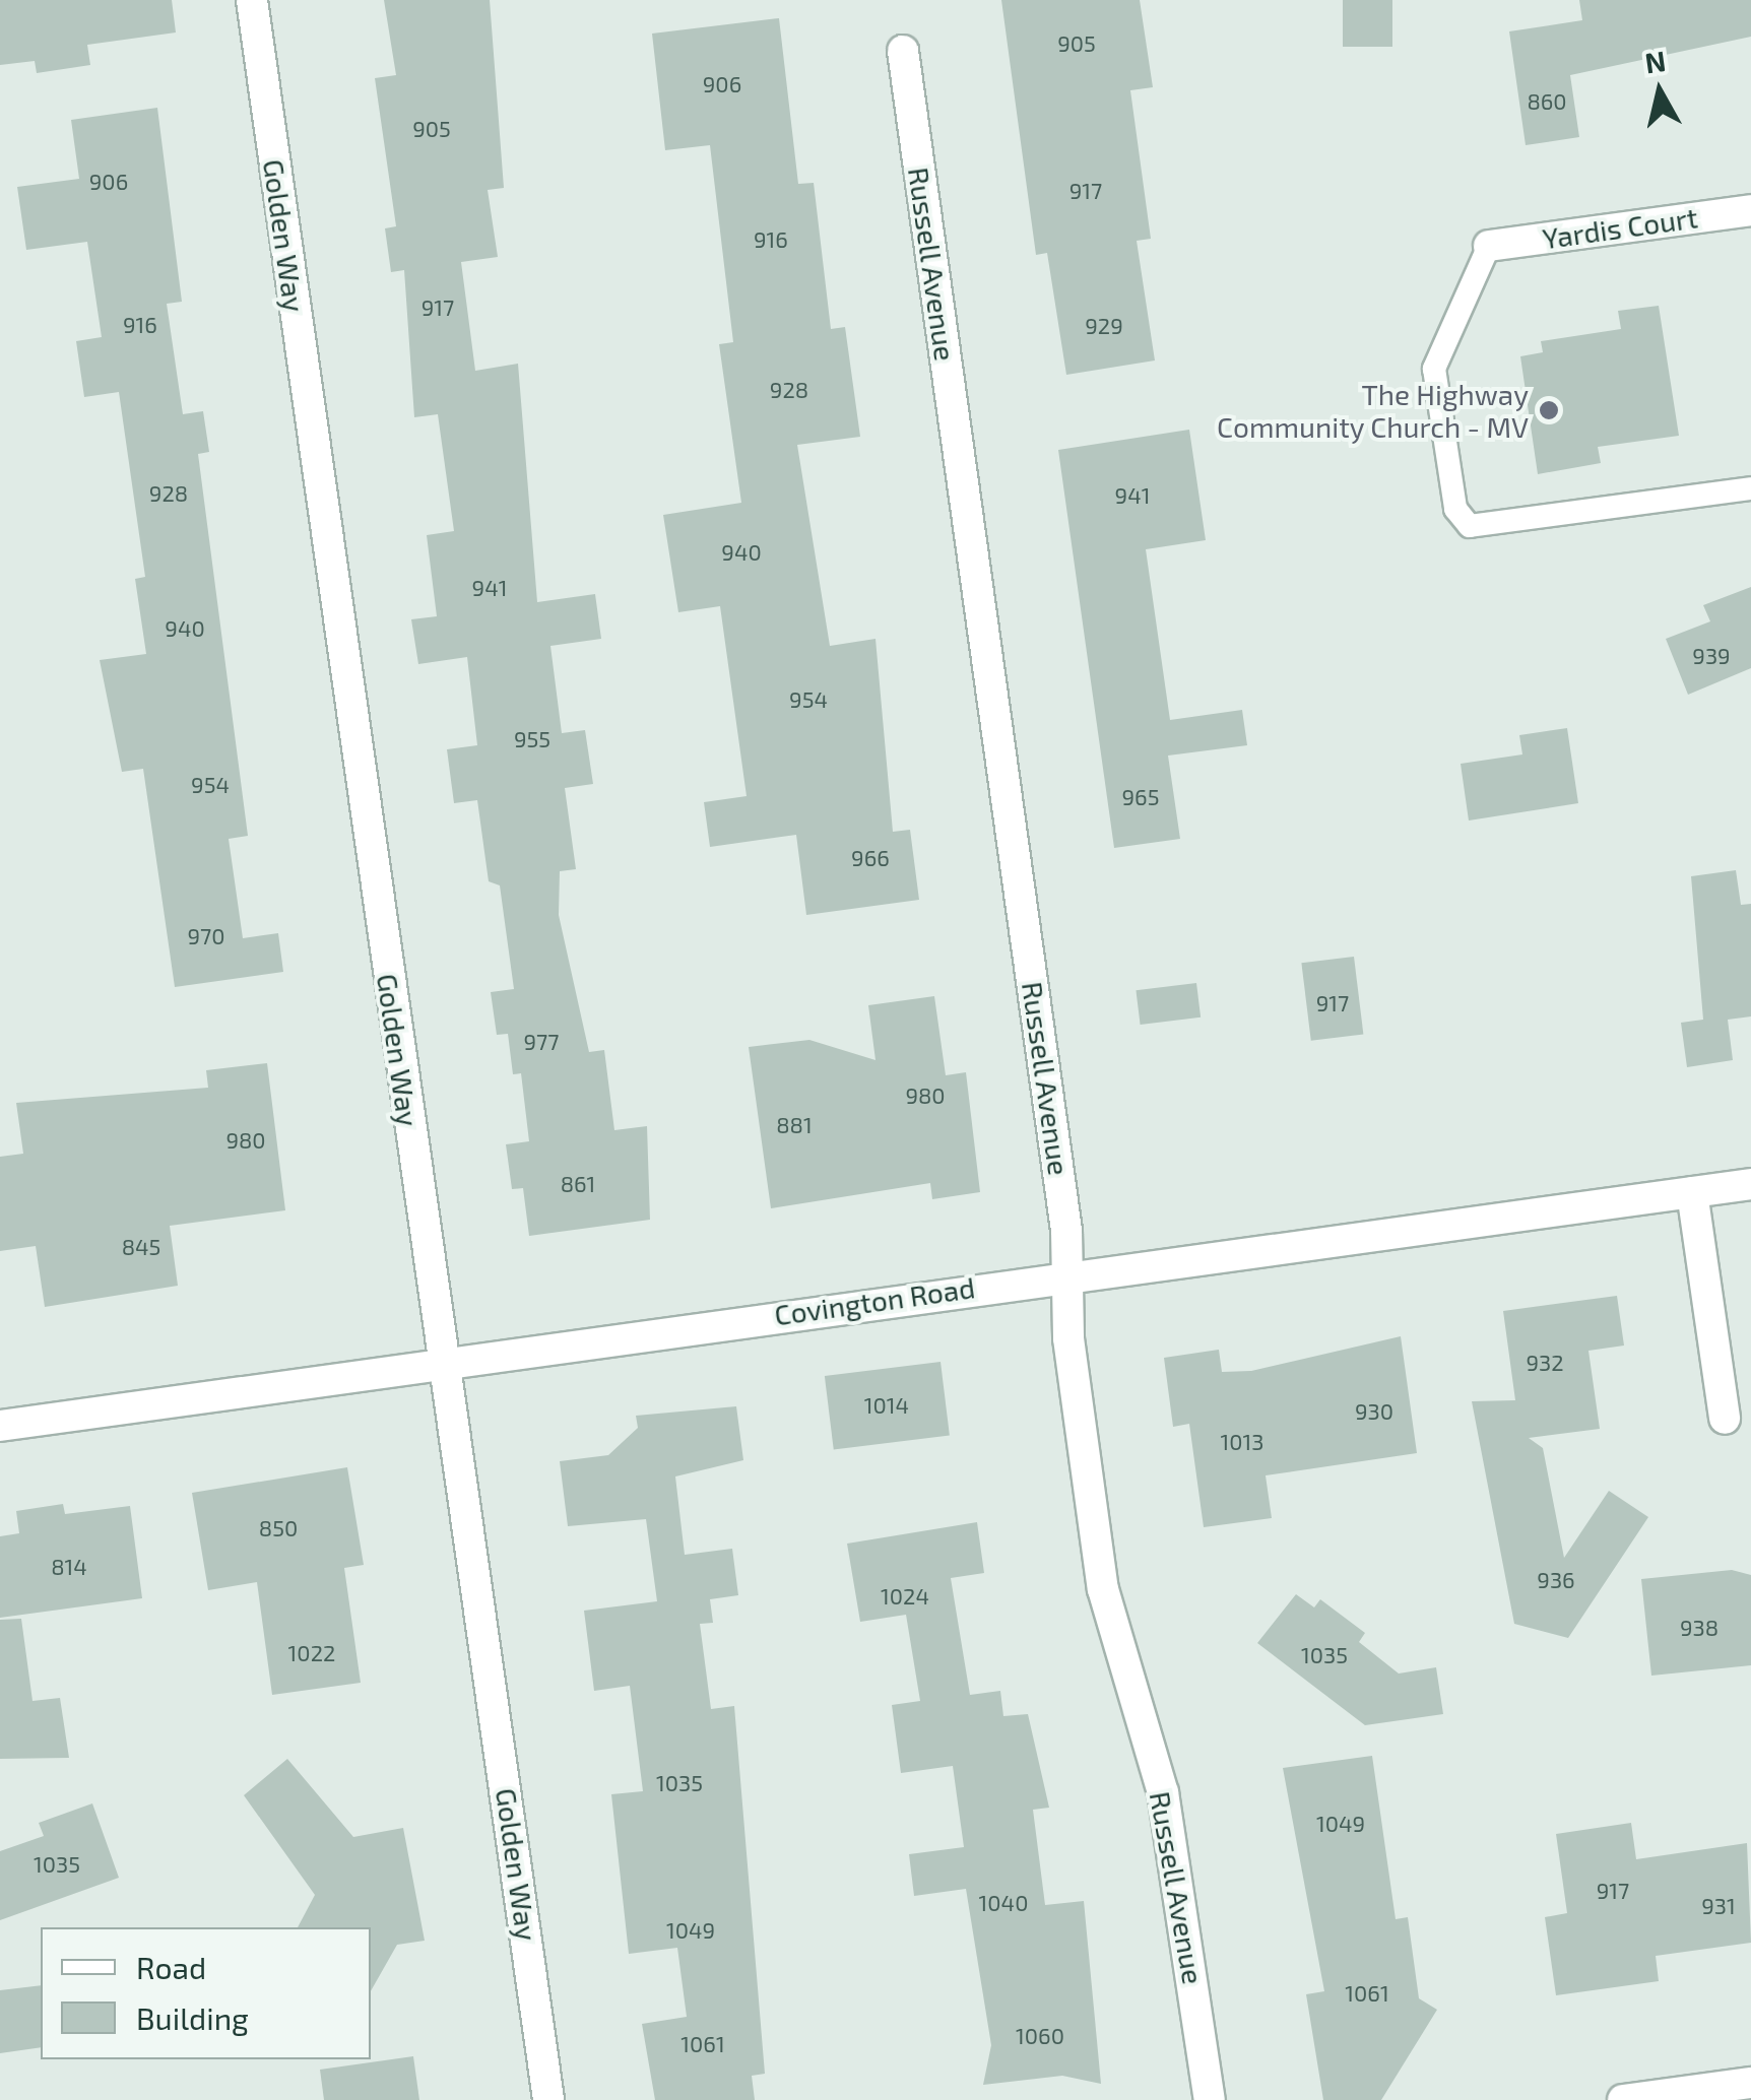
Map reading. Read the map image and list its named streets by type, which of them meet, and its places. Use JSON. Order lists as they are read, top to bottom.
{
  "streets": {
    "street": [
      "Yardis Court",
      "Golden Way",
      "Russell Avenue",
      "Covington Road"
    ]
  },
  "crossings": [
    ["Golden Way", "Covington Road"],
    ["Russell Avenue", "Covington Road"]
  ],
  "places": ["The Highway Community Church - MV"],
  "house_numbers": [
    "905",
    "906",
    "860",
    "905",
    "906",
    "917",
    "916",
    "917",
    "916",
    "929",
    "928",
    "928",
    "941",
    "940",
    "941",
    "940",
    "939",
    "954",
    "955",
    "954",
    "965",
    "966",
    "970",
    "917",
    "977",
    "980",
    "881",
    "980",
    "861",
    "845",
    "932",
    "1014",
    "930",
    "1013",
    "850",
    "814",
    "936",
    "1024",
    "938",
    "1022",
    "1035",
    "1035",
    "1049",
    "1035",
    "917",
    "1040",
    "931",
    "1049",
    "1061",
    "1060",
    "1061"
  ],
  "legend": ["Road", "Building"],
  "north": "top"
}
